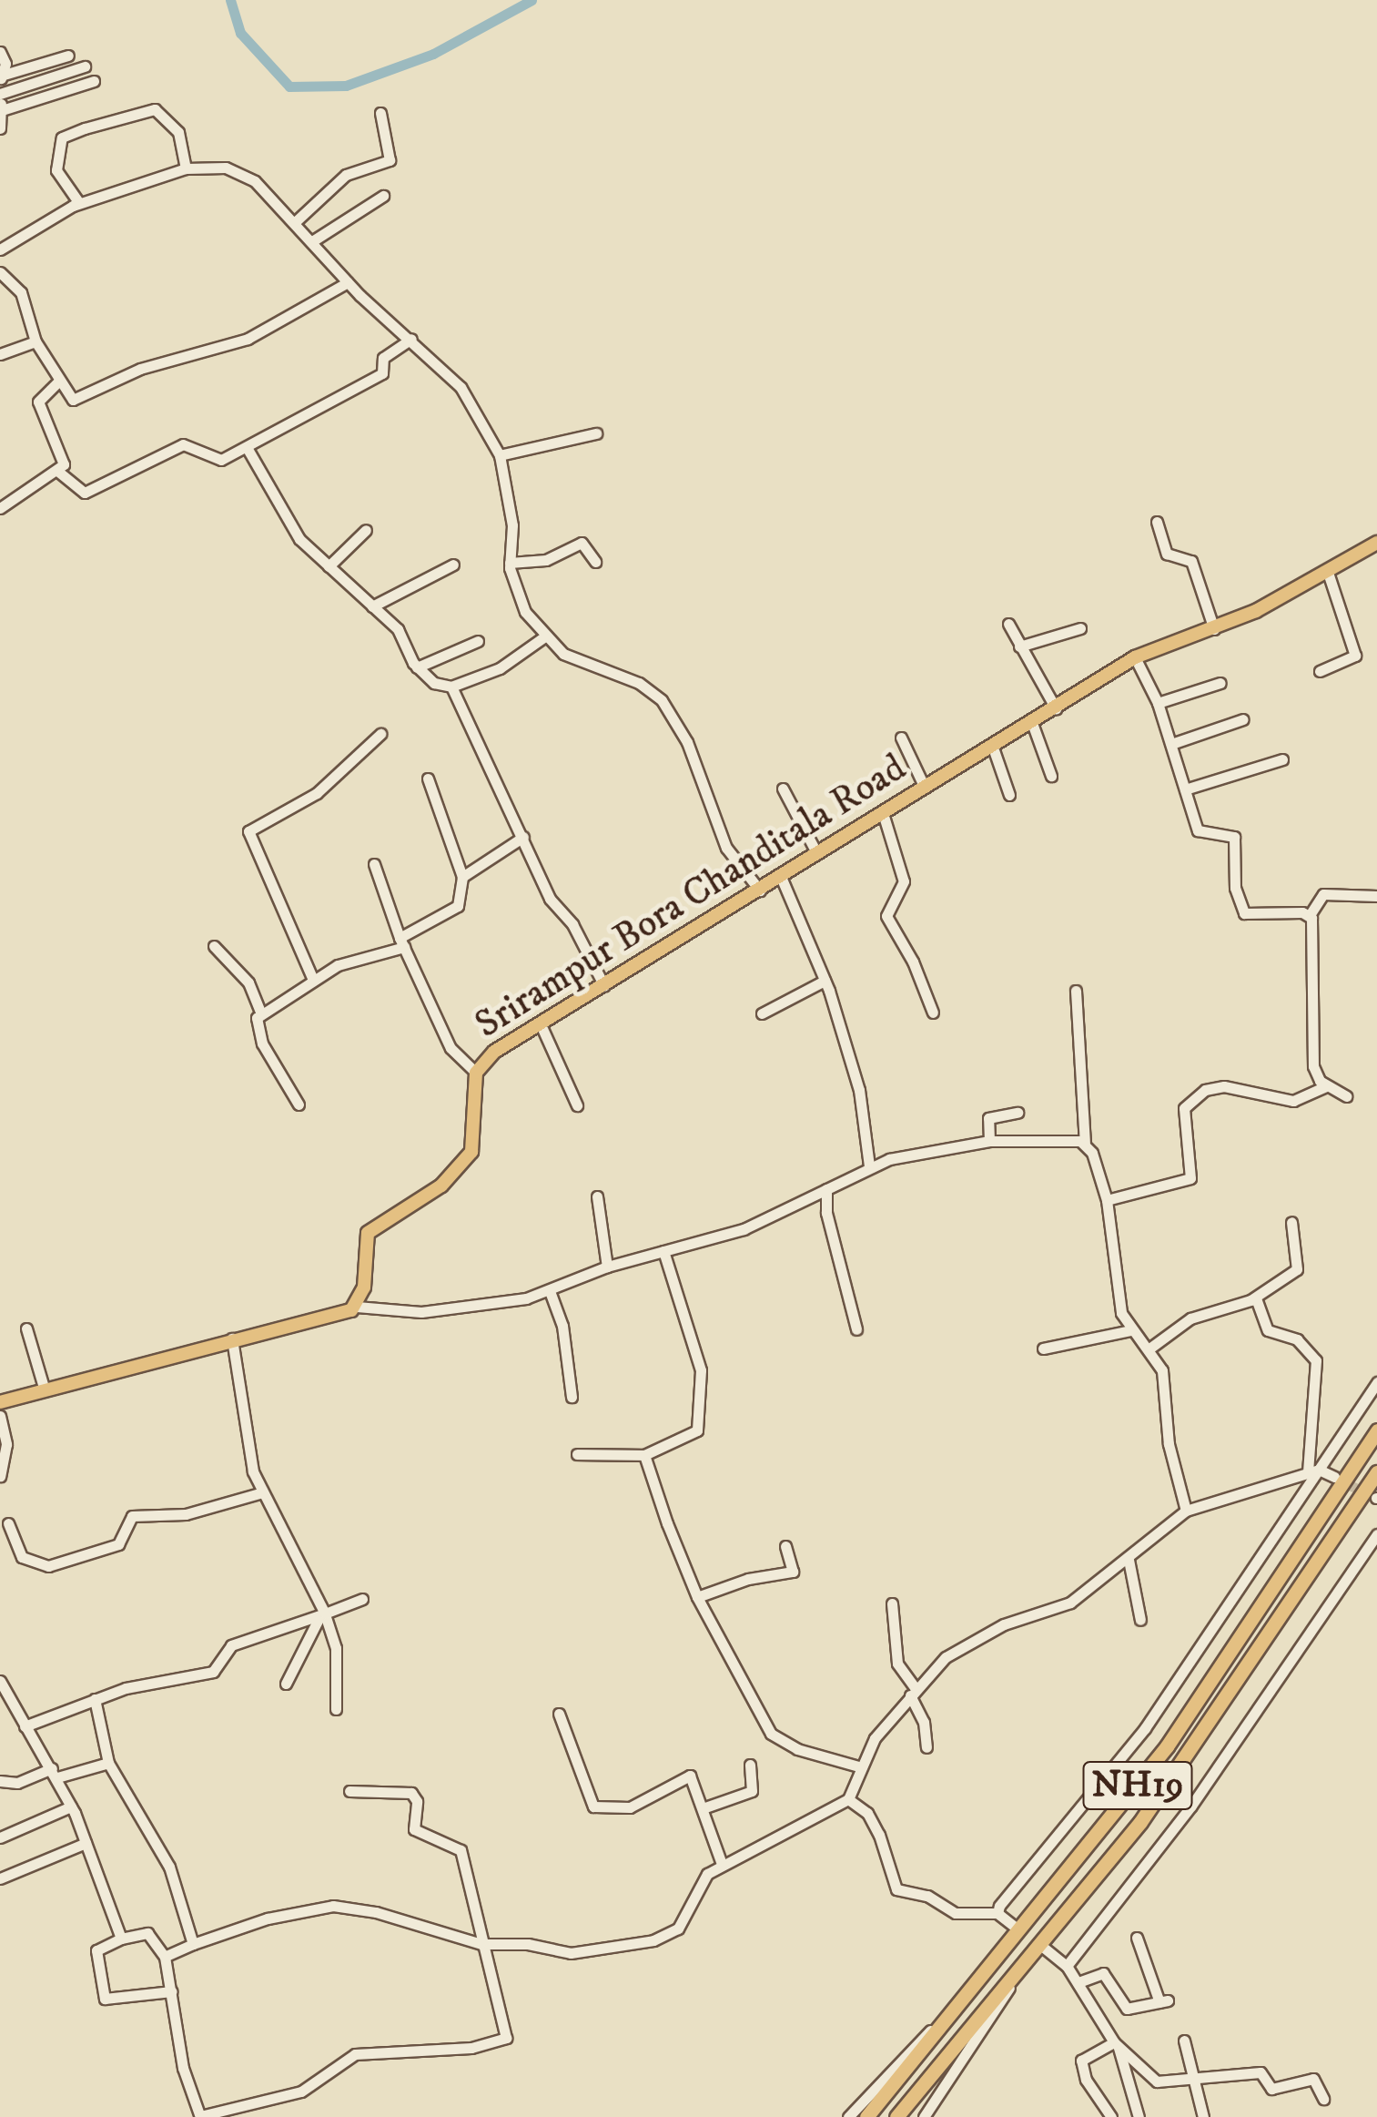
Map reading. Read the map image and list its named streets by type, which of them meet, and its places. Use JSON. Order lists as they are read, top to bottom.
{
  "streets": {
    "highway": ["NH19"],
    "main road": ["Srirampur Bora Chanditala Road"]
  }
}
